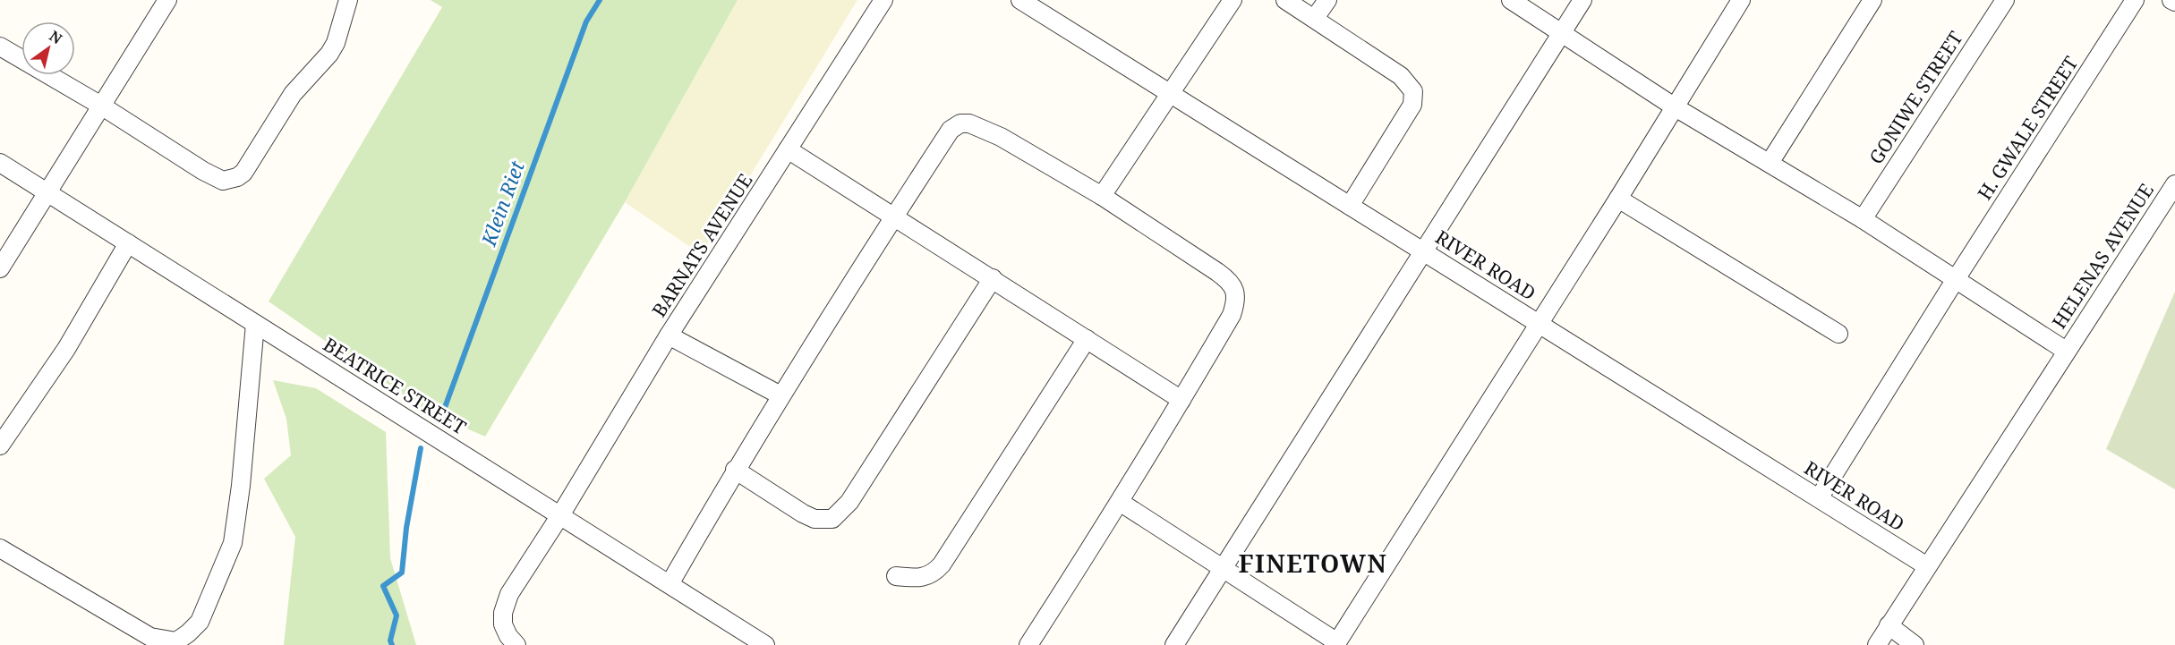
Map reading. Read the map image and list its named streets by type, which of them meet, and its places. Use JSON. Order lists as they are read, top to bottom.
{
  "streets": {
    "street": [
      "GONIWE STREET",
      "H. GWALE STREET",
      "BARNATS AVENUE",
      "HELENAS AVENUE",
      "RIVER ROAD",
      "BEATRICE STREET"
    ]
  },
  "crossings": [
    ["H. GWALE STREET", "RIVER ROAD"],
    ["BARNATS AVENUE", "BEATRICE STREET"],
    ["HELENAS AVENUE", "RIVER ROAD"]
  ],
  "districts": ["FINETOWN"],
  "water": ["Klein Riet"],
  "north": "top right"
}
